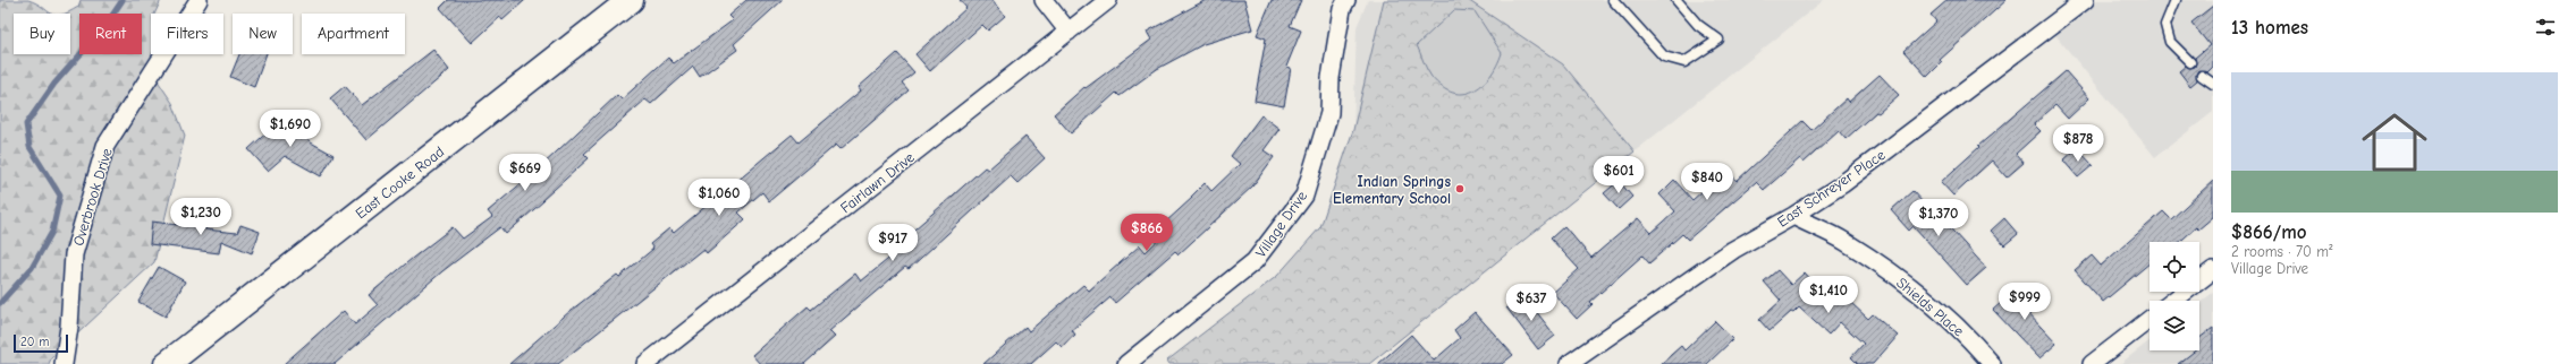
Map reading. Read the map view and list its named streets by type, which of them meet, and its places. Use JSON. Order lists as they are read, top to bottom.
{
  "streets": {
    "main road": ["East Cooke Road"],
    "street": [
      "Fairlawn Drive",
      "East Schreyer Place",
      "Overbrook Drive",
      "Village Drive",
      "Shields Place"
    ]
  },
  "crossings": [
    ["East Schreyer Place", "Shields Place"]
  ],
  "places": ["Indian Springs Elementary School"],
  "scale_bar": "20 m",
  "page": {
    "heading": "13 homes",
    "chip": [
      "Buy",
      "Rent",
      "Filters",
      "New",
      "Apartment"
    ],
    "list": [
      {
        "name": "$866/mo",
        "note": "2 rooms · 70 m² · Village Drive"
      }
    ],
    "price": [
      "$1,690",
      "$878",
      "$669",
      "$601",
      "$840",
      "$1,060",
      "$1,230",
      "$1,370",
      "$866",
      "$917",
      "$1,410",
      "$999",
      "$637"
    ],
    "scale": "20 m"
  }
}
